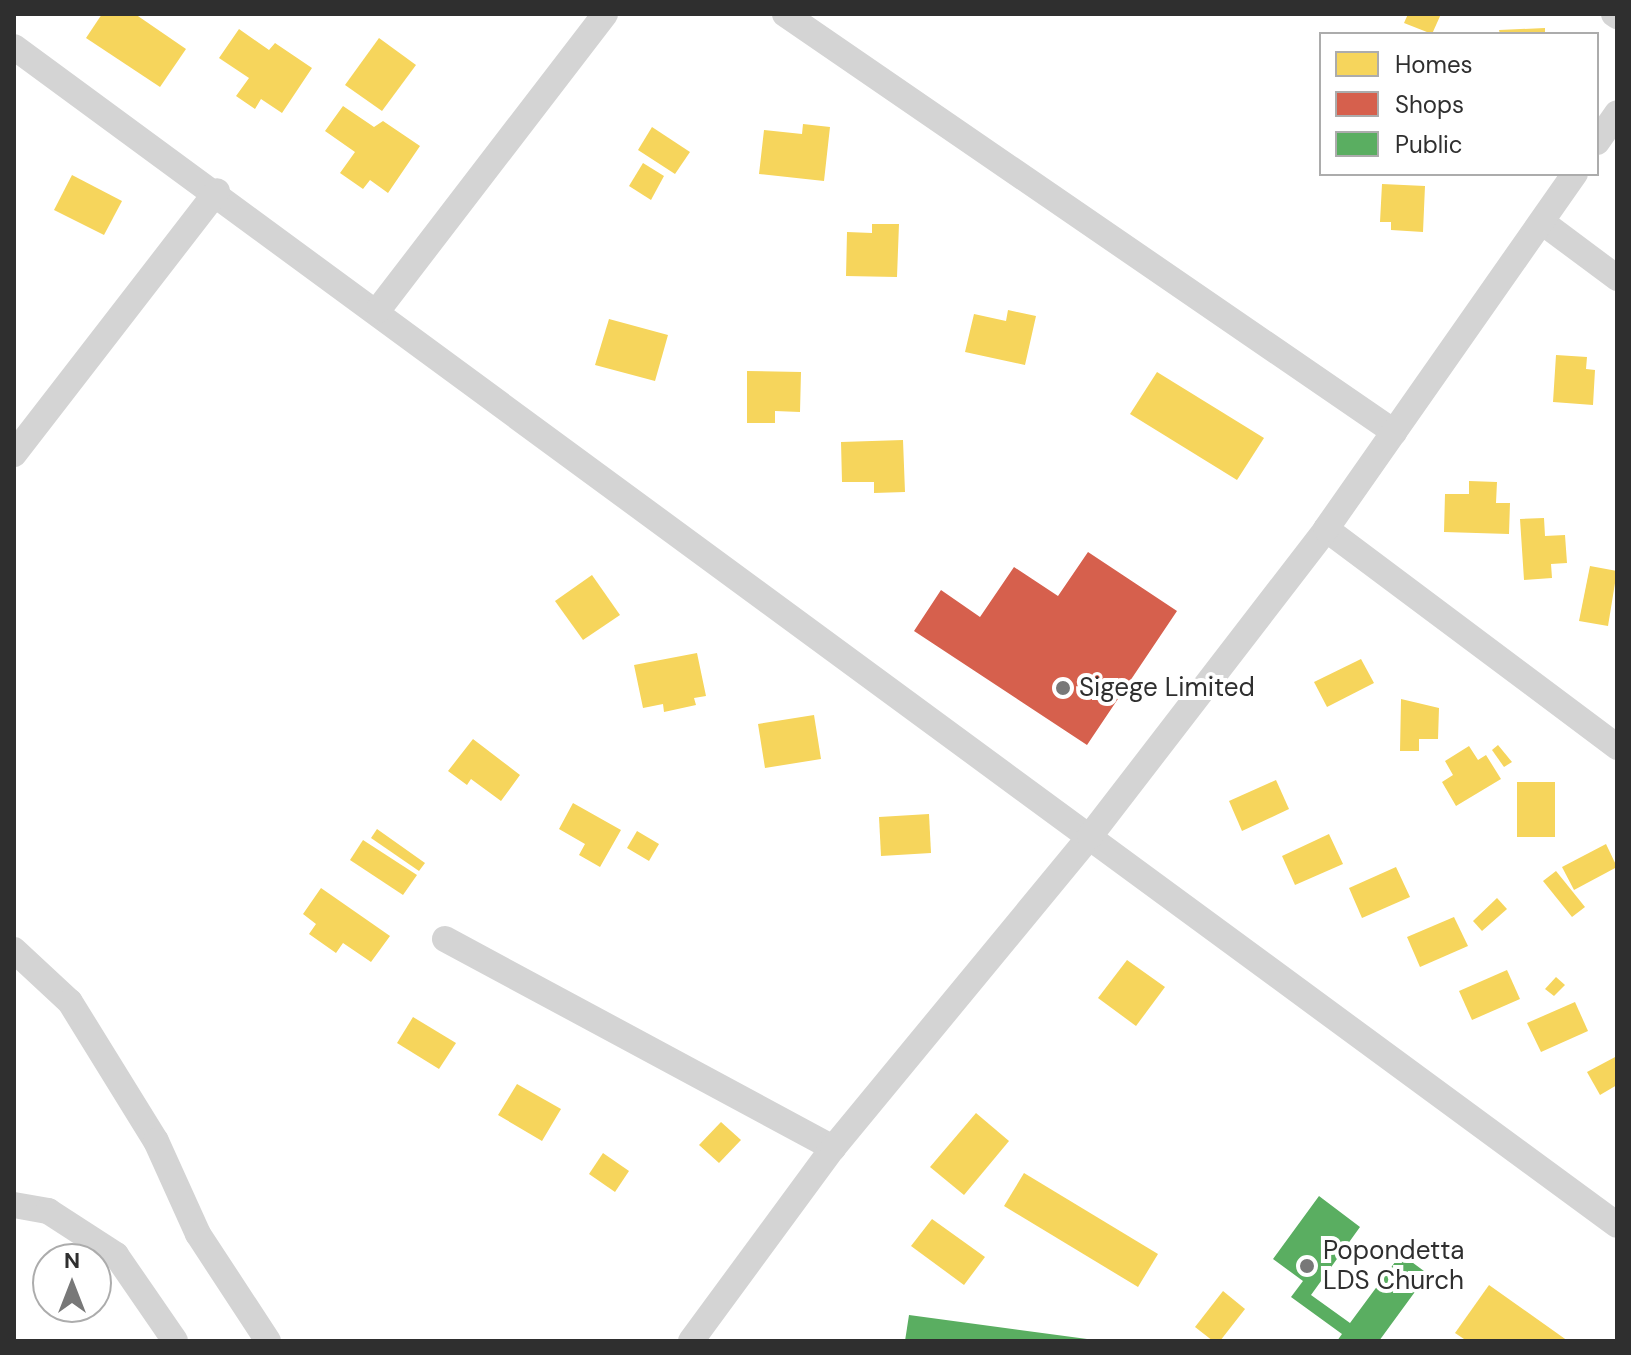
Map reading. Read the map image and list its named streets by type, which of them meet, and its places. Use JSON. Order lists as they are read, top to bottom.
{
  "places": ["Sigege Limited", "Popondetta LDS Church"],
  "legend": ["Homes", "Shops", "Public"],
  "north": "top"
}
